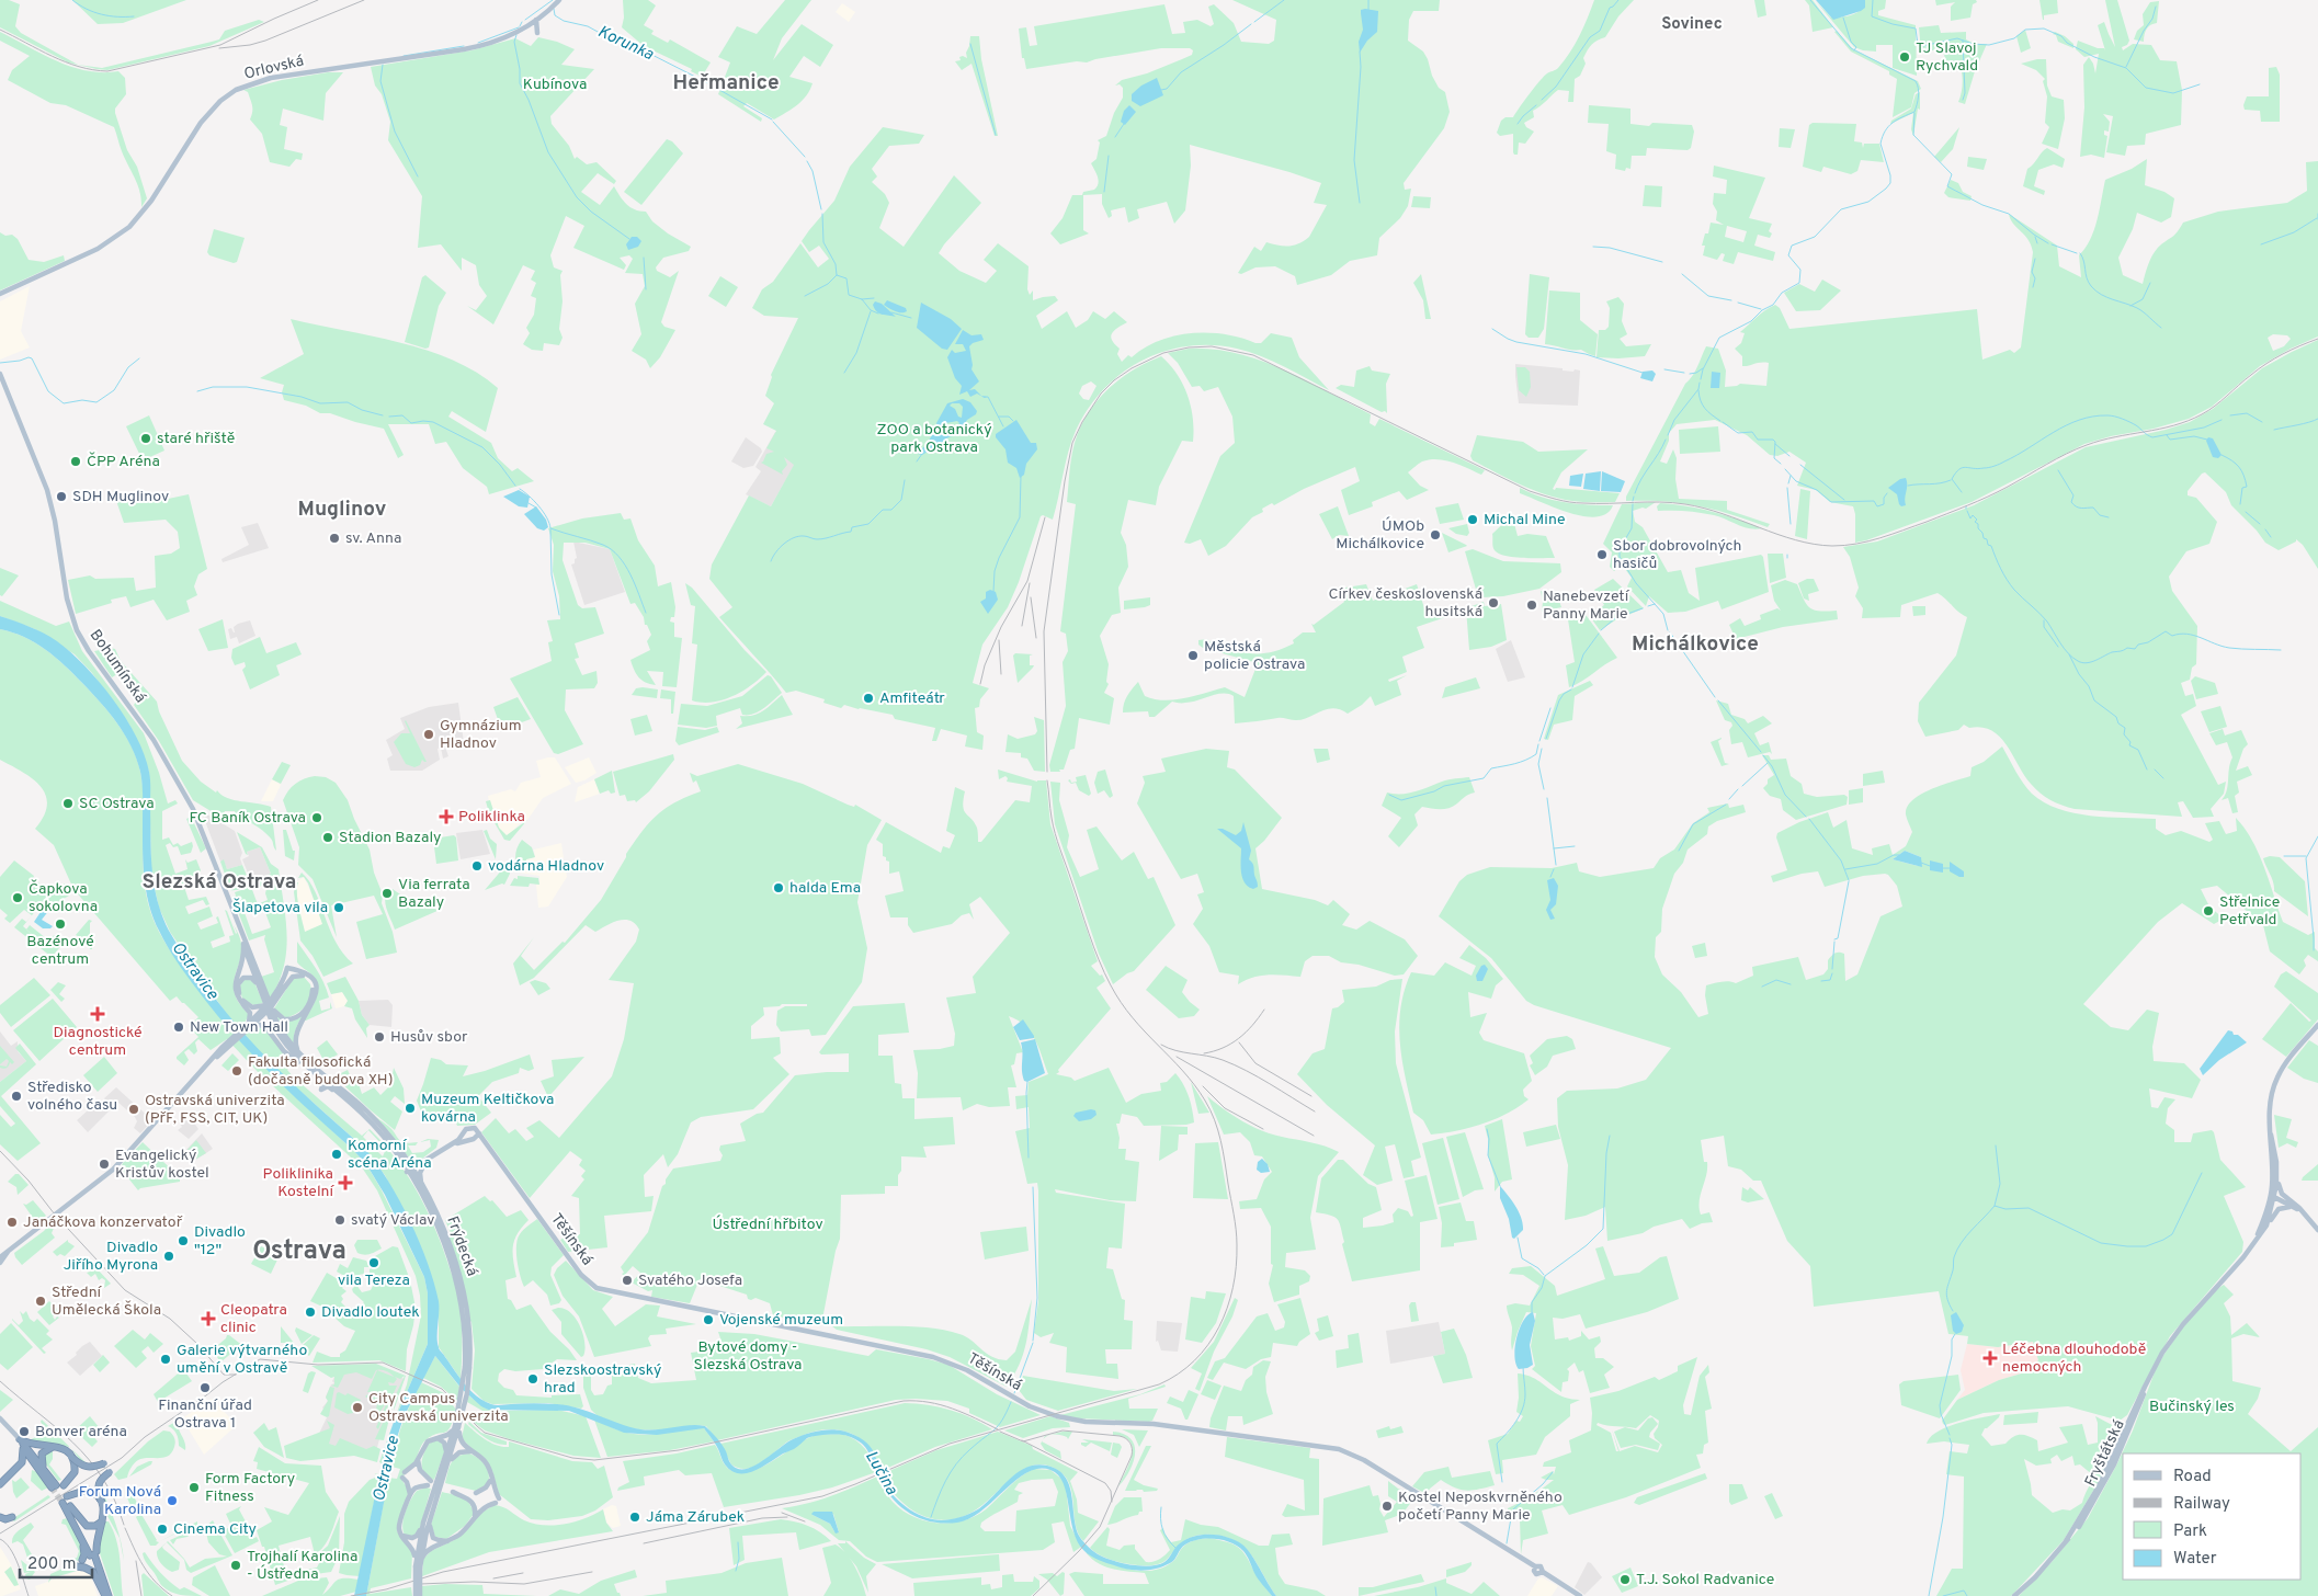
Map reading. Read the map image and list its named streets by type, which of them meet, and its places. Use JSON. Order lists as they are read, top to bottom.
{
  "streets": {
    "main road": [
      "Orlovská",
      "Bohumínská",
      "Těšínská",
      "Frýdecká",
      "Fryštátská"
    ]
  },
  "districts": [
    "Sovinec",
    "Heřmanice",
    "Muglinov",
    "Michálkovice",
    "Slezská Ostrava",
    "Ostrava"
  ],
  "water": ["Korunka", "Ostravice", "Lučina"],
  "parks": [
    "Kubínova",
    "ZOO a botanický park Ostrava",
    "Ústřední hřbitov",
    "Bytové domy - Slezská Ostrava",
    "Bučinský les"
  ],
  "places": {
    "other": [
      "TJ Slavoj Rychvald",
      "staré hřiště",
      "ČPP Aréna",
      "SDH Muglinov",
      "Michal Mine",
      "ÚMOb Michálkovice",
      "sv. Anna",
      "Sbor dobrovolných hasičů",
      "Církev československá husitská",
      "Nanebevzetí Panny Marie",
      "Městská policie Ostrava",
      "Amfiteátr",
      "Gymnázium Hladnov",
      "SC Ostrava",
      "FC Baník Ostrava",
      "Stadion Bazaly",
      "vodárna Hladnov",
      "halda Ema",
      "Via ferrata Bazaly",
      "Čapkova sokolovna",
      "Šlapetova vila",
      "Střelnice Petřvald",
      "Bazénové centrum",
      "New Town Hall",
      "Husův sbor",
      "Fakulta filosofická (dočasně budova XH)",
      "Středisko volného času",
      "Muzeum Keltičkova kovárna",
      "Ostravská univerzita (PřF, FSS, CIT, UK)",
      "Komorní scéna Aréna",
      "Evangelický Kristův kostel",
      "svatý Václav",
      "Janáčkova konzervatoř",
      "Divadlo \"12\"",
      "Divadlo Jiřího Myrona",
      "vila Tereza",
      "Svatého Josefa",
      "Střední Umělecká Škola",
      "Divadlo loutek",
      "Vojenské muzeum",
      "Galerie výtvarného umění v Ostravě",
      "Slezskoostravský hrad",
      "Finanční úřad Ostrava 1",
      "City Campus Ostravská univerzita",
      "Bonver aréna",
      "Form Factory Fitness",
      "Forum Nová Karolina",
      "Kostel Neposkvrněného početí Panny Marie",
      "Jáma Zárubek",
      "Cinema City",
      "Trojhalí Karolina - Ústředna",
      "T.J. Sokol Radvanice"
    ],
    "health": [
      "Poliklinka",
      "Diagnostické centrum",
      "Poliklinika Kostelní",
      "Cleopatra clinic",
      "Léčebna dlouhodobě nemocných"
    ]
  },
  "legend": [
    "Road",
    "Railway",
    "Park",
    "Water"
  ],
  "scale_bar": "200 m"
}
